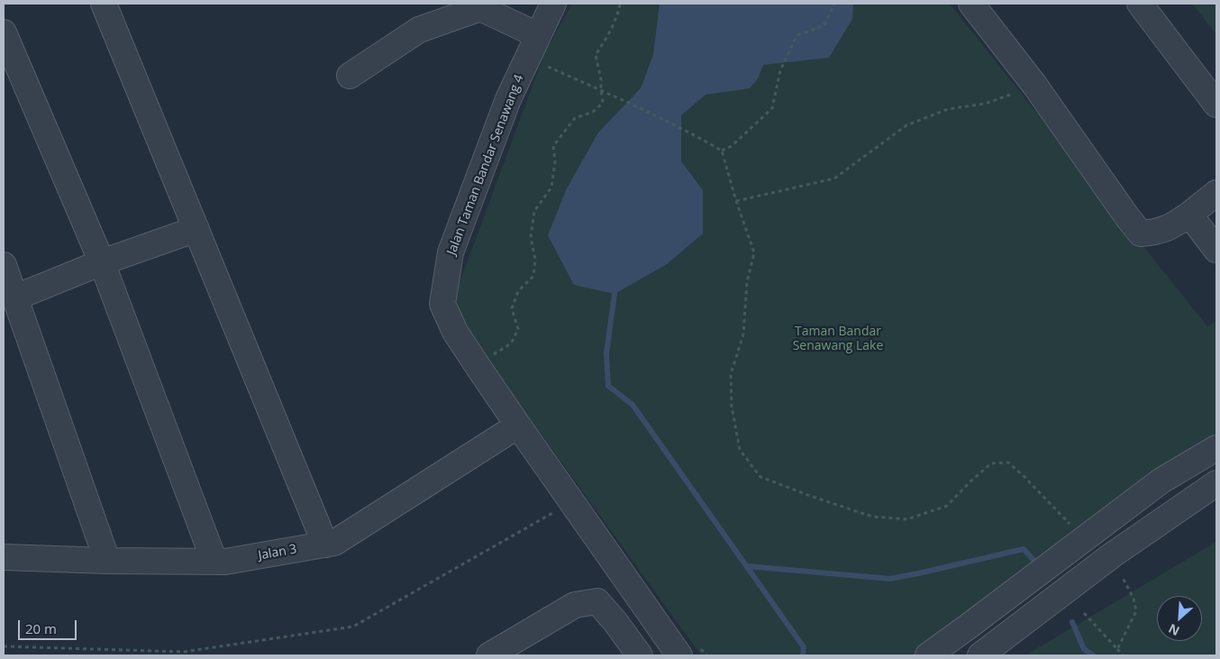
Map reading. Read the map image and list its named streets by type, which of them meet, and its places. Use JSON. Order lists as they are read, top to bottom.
{
  "streets": {
    "street": ["Jalan Taman Bandar Senawang 4", "Jalan 3"]
  },
  "crossings": [
    ["Jalan Taman Bandar Senawang 4", "Jalan 3"]
  ],
  "parks": ["Taman Bandar Senawang Lake"],
  "scale_bar": "20 m",
  "north": "bottom left"
}
